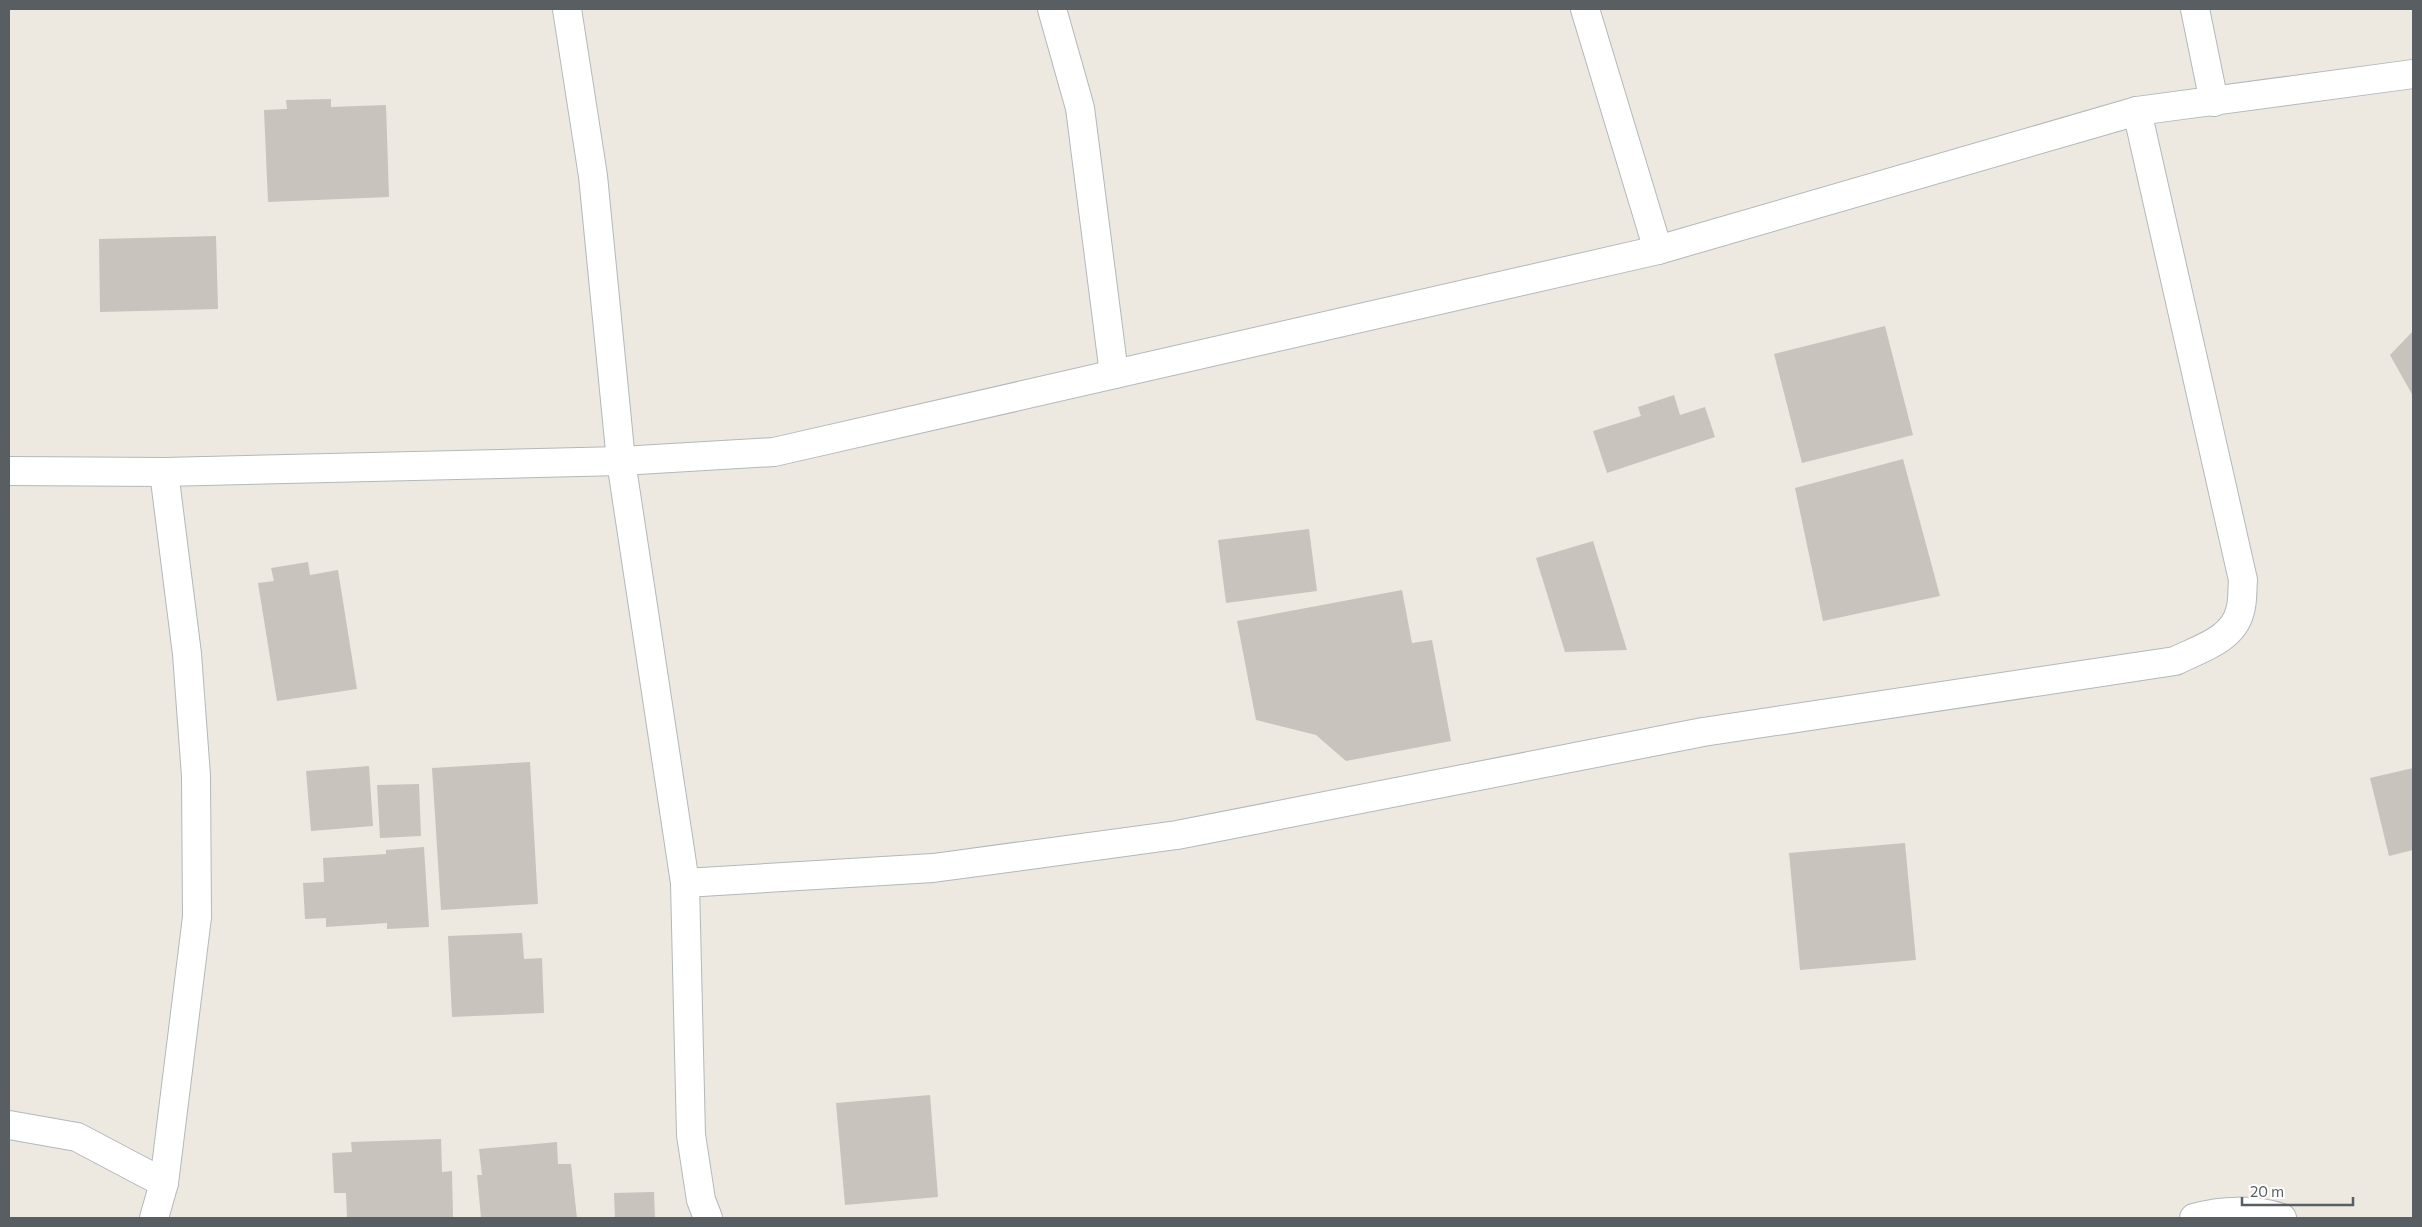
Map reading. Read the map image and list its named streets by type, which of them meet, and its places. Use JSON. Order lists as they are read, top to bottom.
{
  "scale_bar": "20 m"
}
